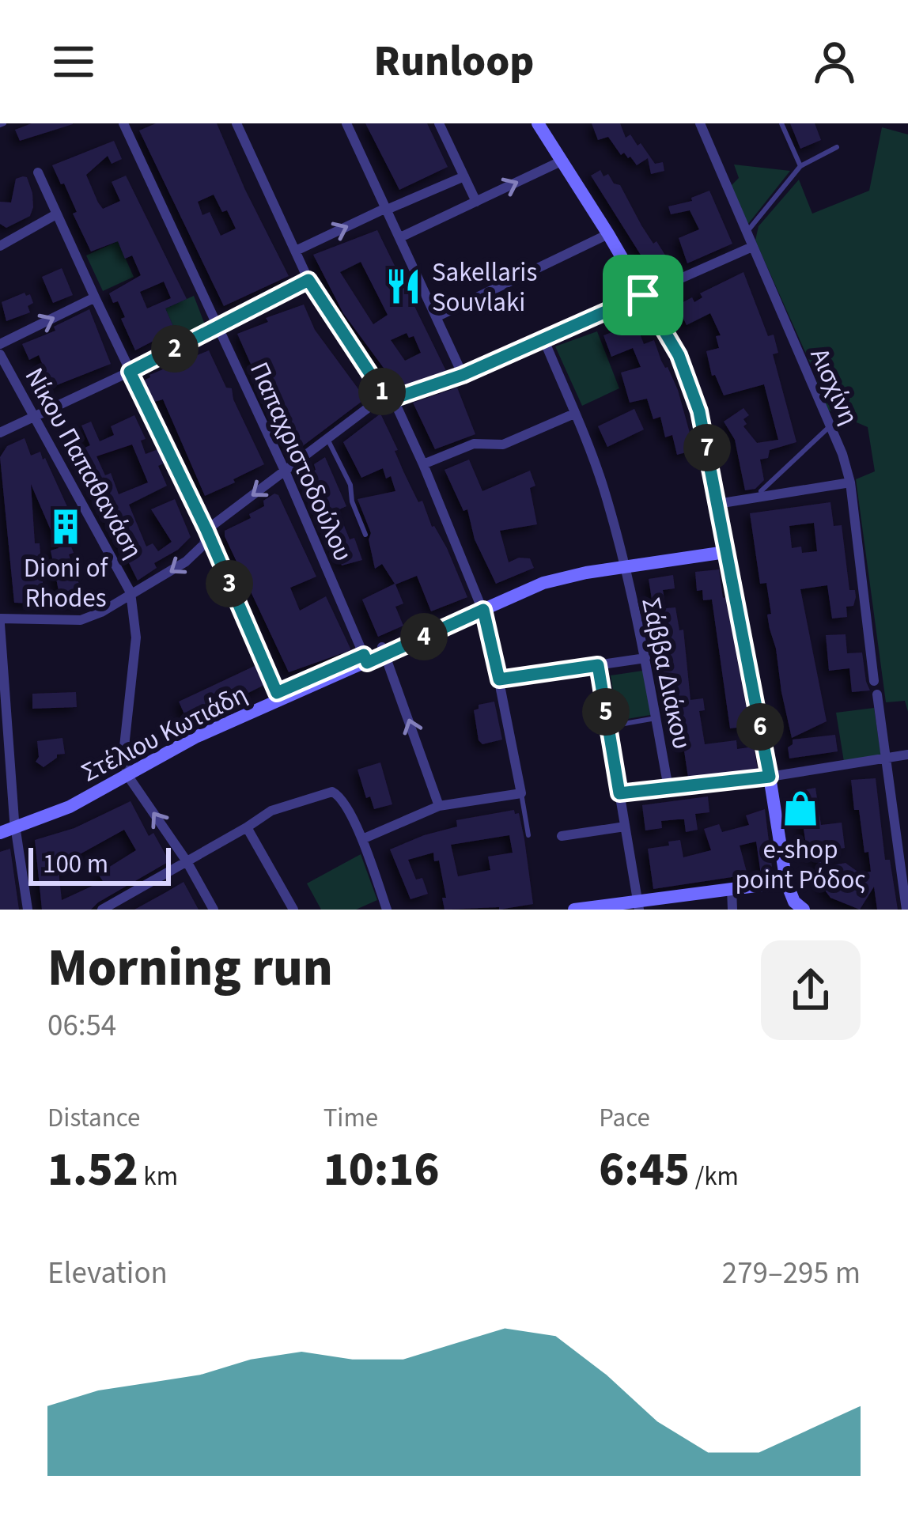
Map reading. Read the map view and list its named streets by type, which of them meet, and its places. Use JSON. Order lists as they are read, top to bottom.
{
  "streets": {
    "street": [
      "Αισχίνη",
      "Παπαχριστοδούλου",
      "Νίκου Παπαθανάση",
      "Σάββα Διάκου",
      "Στέλιου Κωτιάδη"
    ]
  },
  "crossings": [
    ["Παπαχριστοδούλου", "Στέλιου Κωτιάδη"],
    ["Σάββα Διάκου", "Στέλιου Κωτιάδη"]
  ],
  "places": {
    "restaurant": ["Sakellaris Souvlaki"],
    "building": ["Dioni of Rhodes"],
    "shop": ["e-shop point Ρόδος"]
  },
  "scale_bar": "100 m",
  "page": {
    "header": "Runloop",
    "pins": [
      "2",
      "1",
      "7",
      "3",
      "4",
      "5",
      "6"
    ],
    "scale": "100 m",
    "heading": ["Morning run", "06:54"],
    "stats": [
      ["Distance", "1.52 km"],
      ["Time", "10:16"],
      ["Pace", "6:45 /km"]
    ],
    "chart": ["Elevation", "279–295 m"]
  }
}
